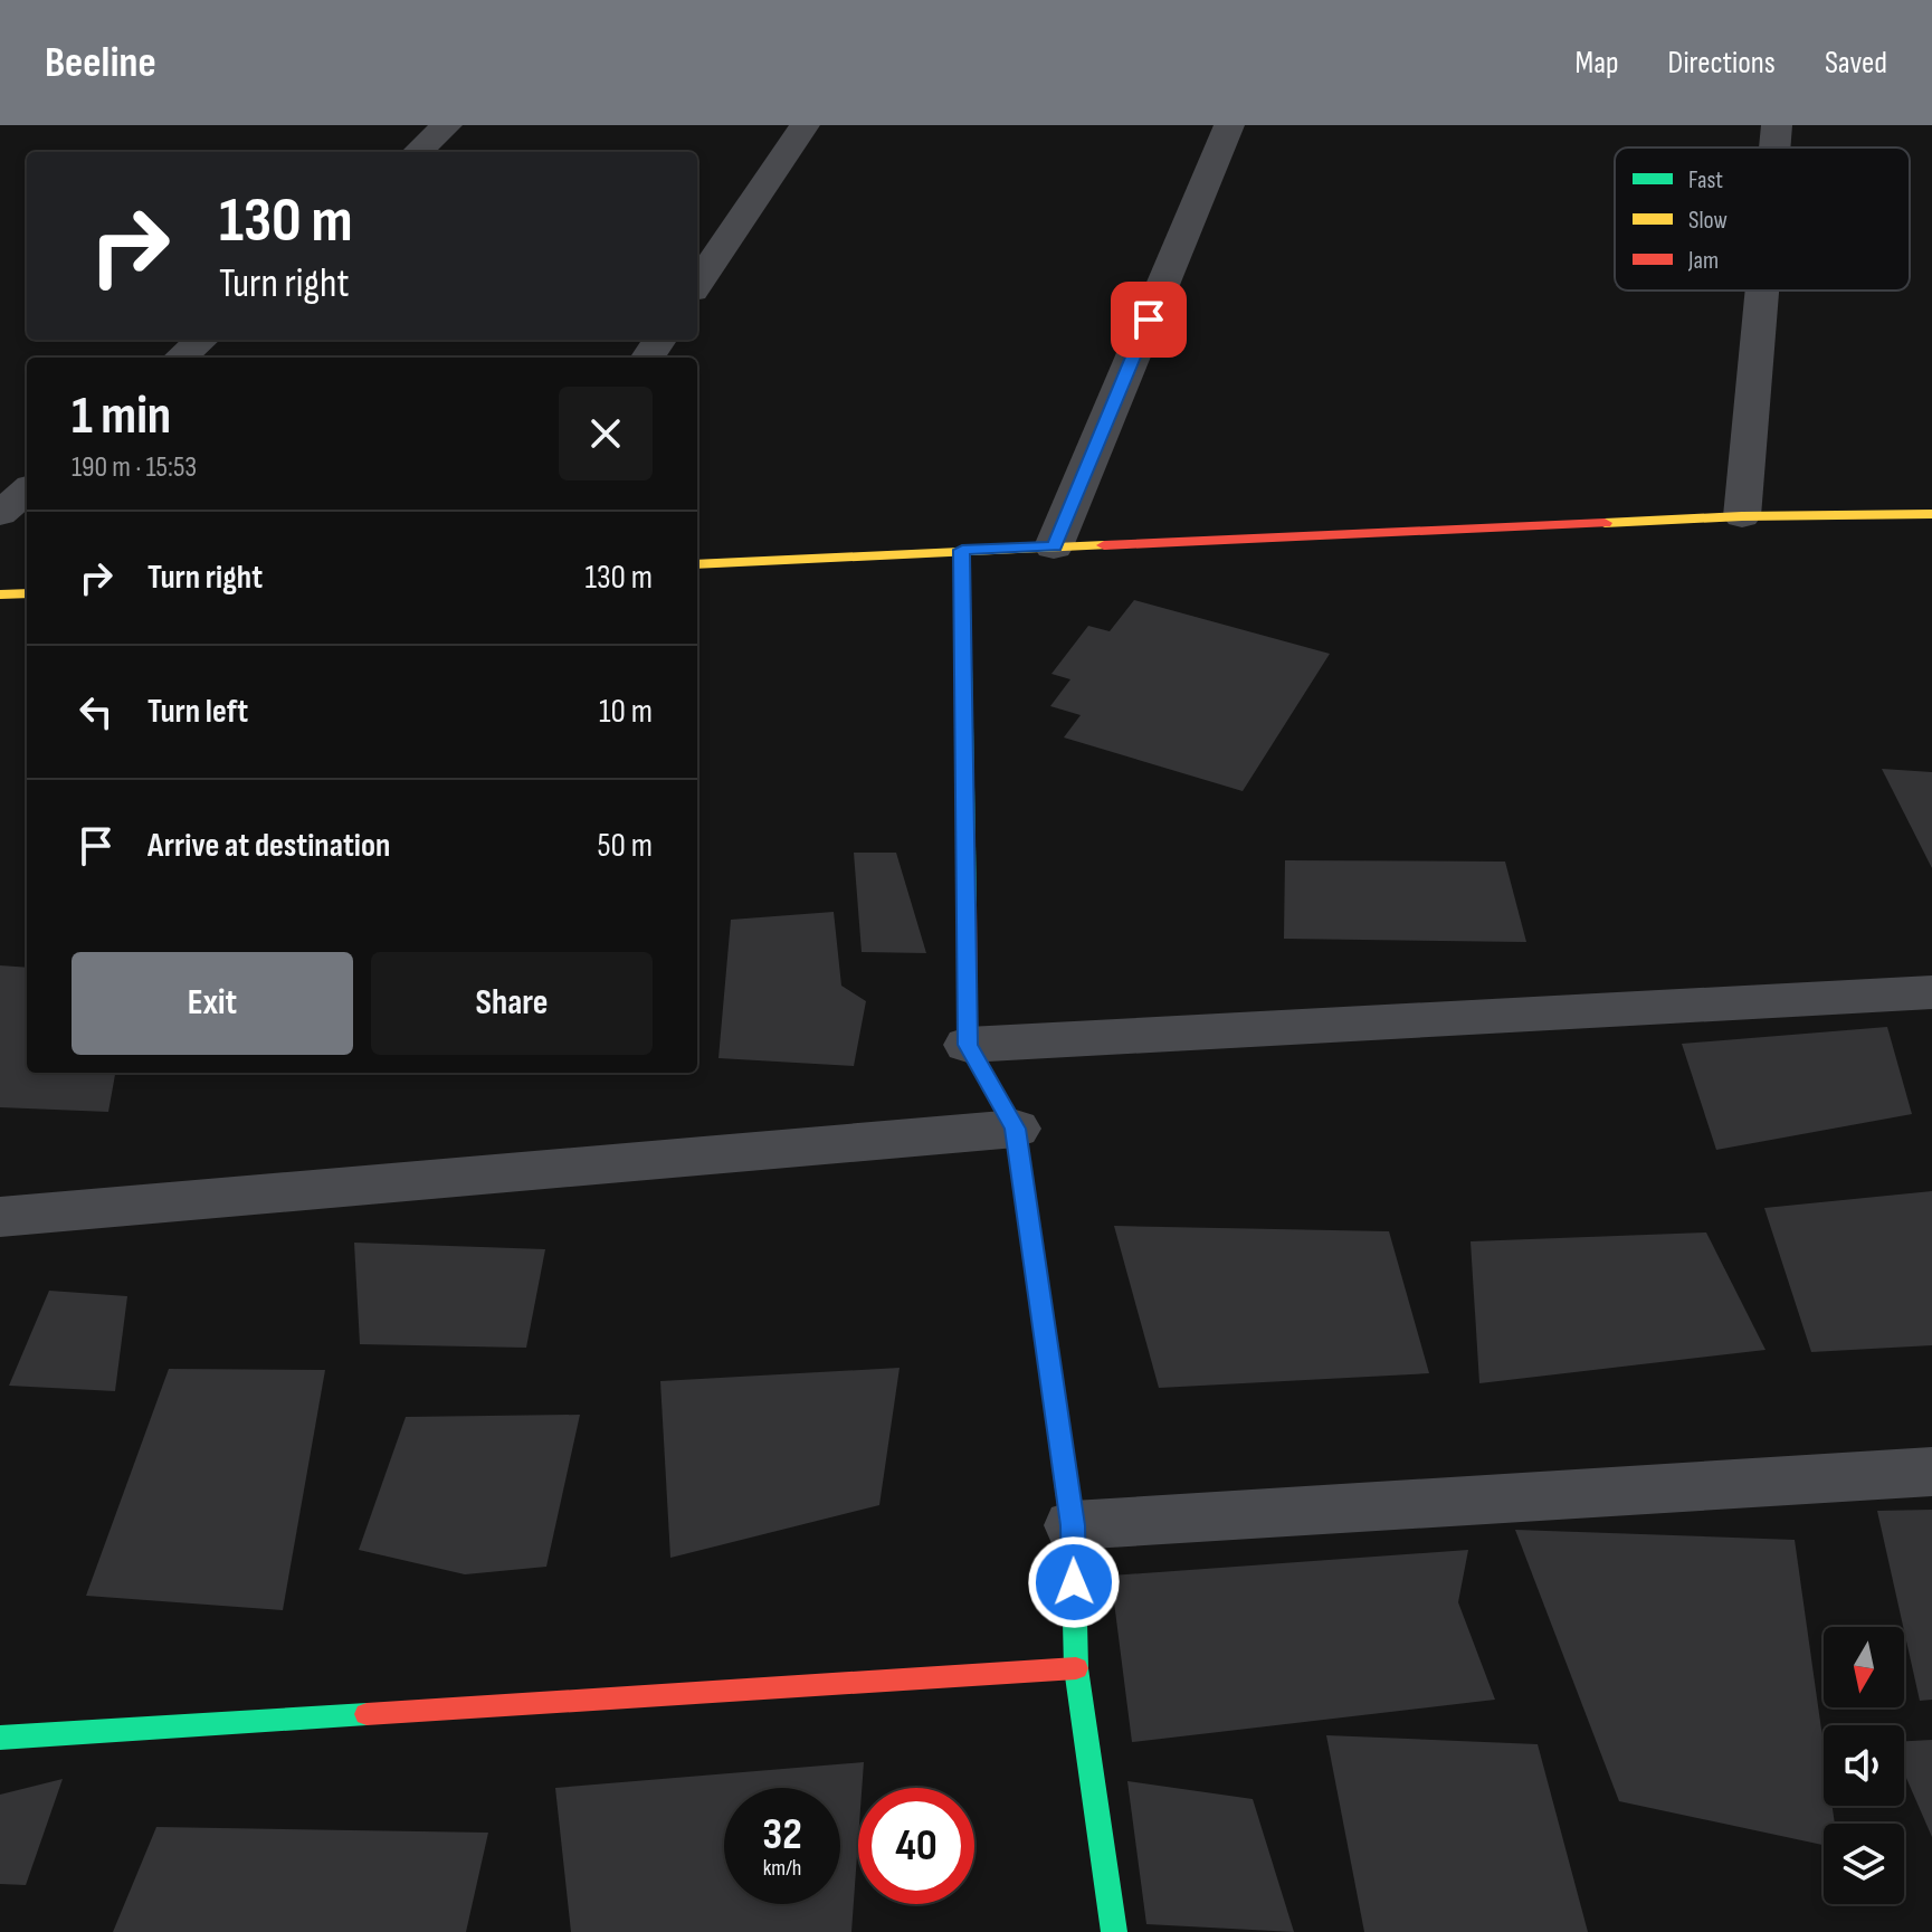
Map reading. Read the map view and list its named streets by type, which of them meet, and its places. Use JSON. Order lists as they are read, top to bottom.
{
  "legend": ["Fast", "Slow", "Jam"],
  "north": "bottom",
  "page": {
    "header": "Beeline",
    "nav": ["Map", "Directions", "Saved"],
    "turn": ["130 m", "Turn right"],
    "heading": ["1 min", "190 m · 15:53"],
    "list": [
      {
        "name": "Turn right",
        "value": "130 m"
      },
      {
        "name": "Turn left",
        "value": "10 m"
      },
      {
        "name": "Arrive at destination",
        "value": "50 m"
      }
    ],
    "buttons": ["Exit", "Share"],
    "speed": "32 km/h",
    "limit": "40"
  }
}
